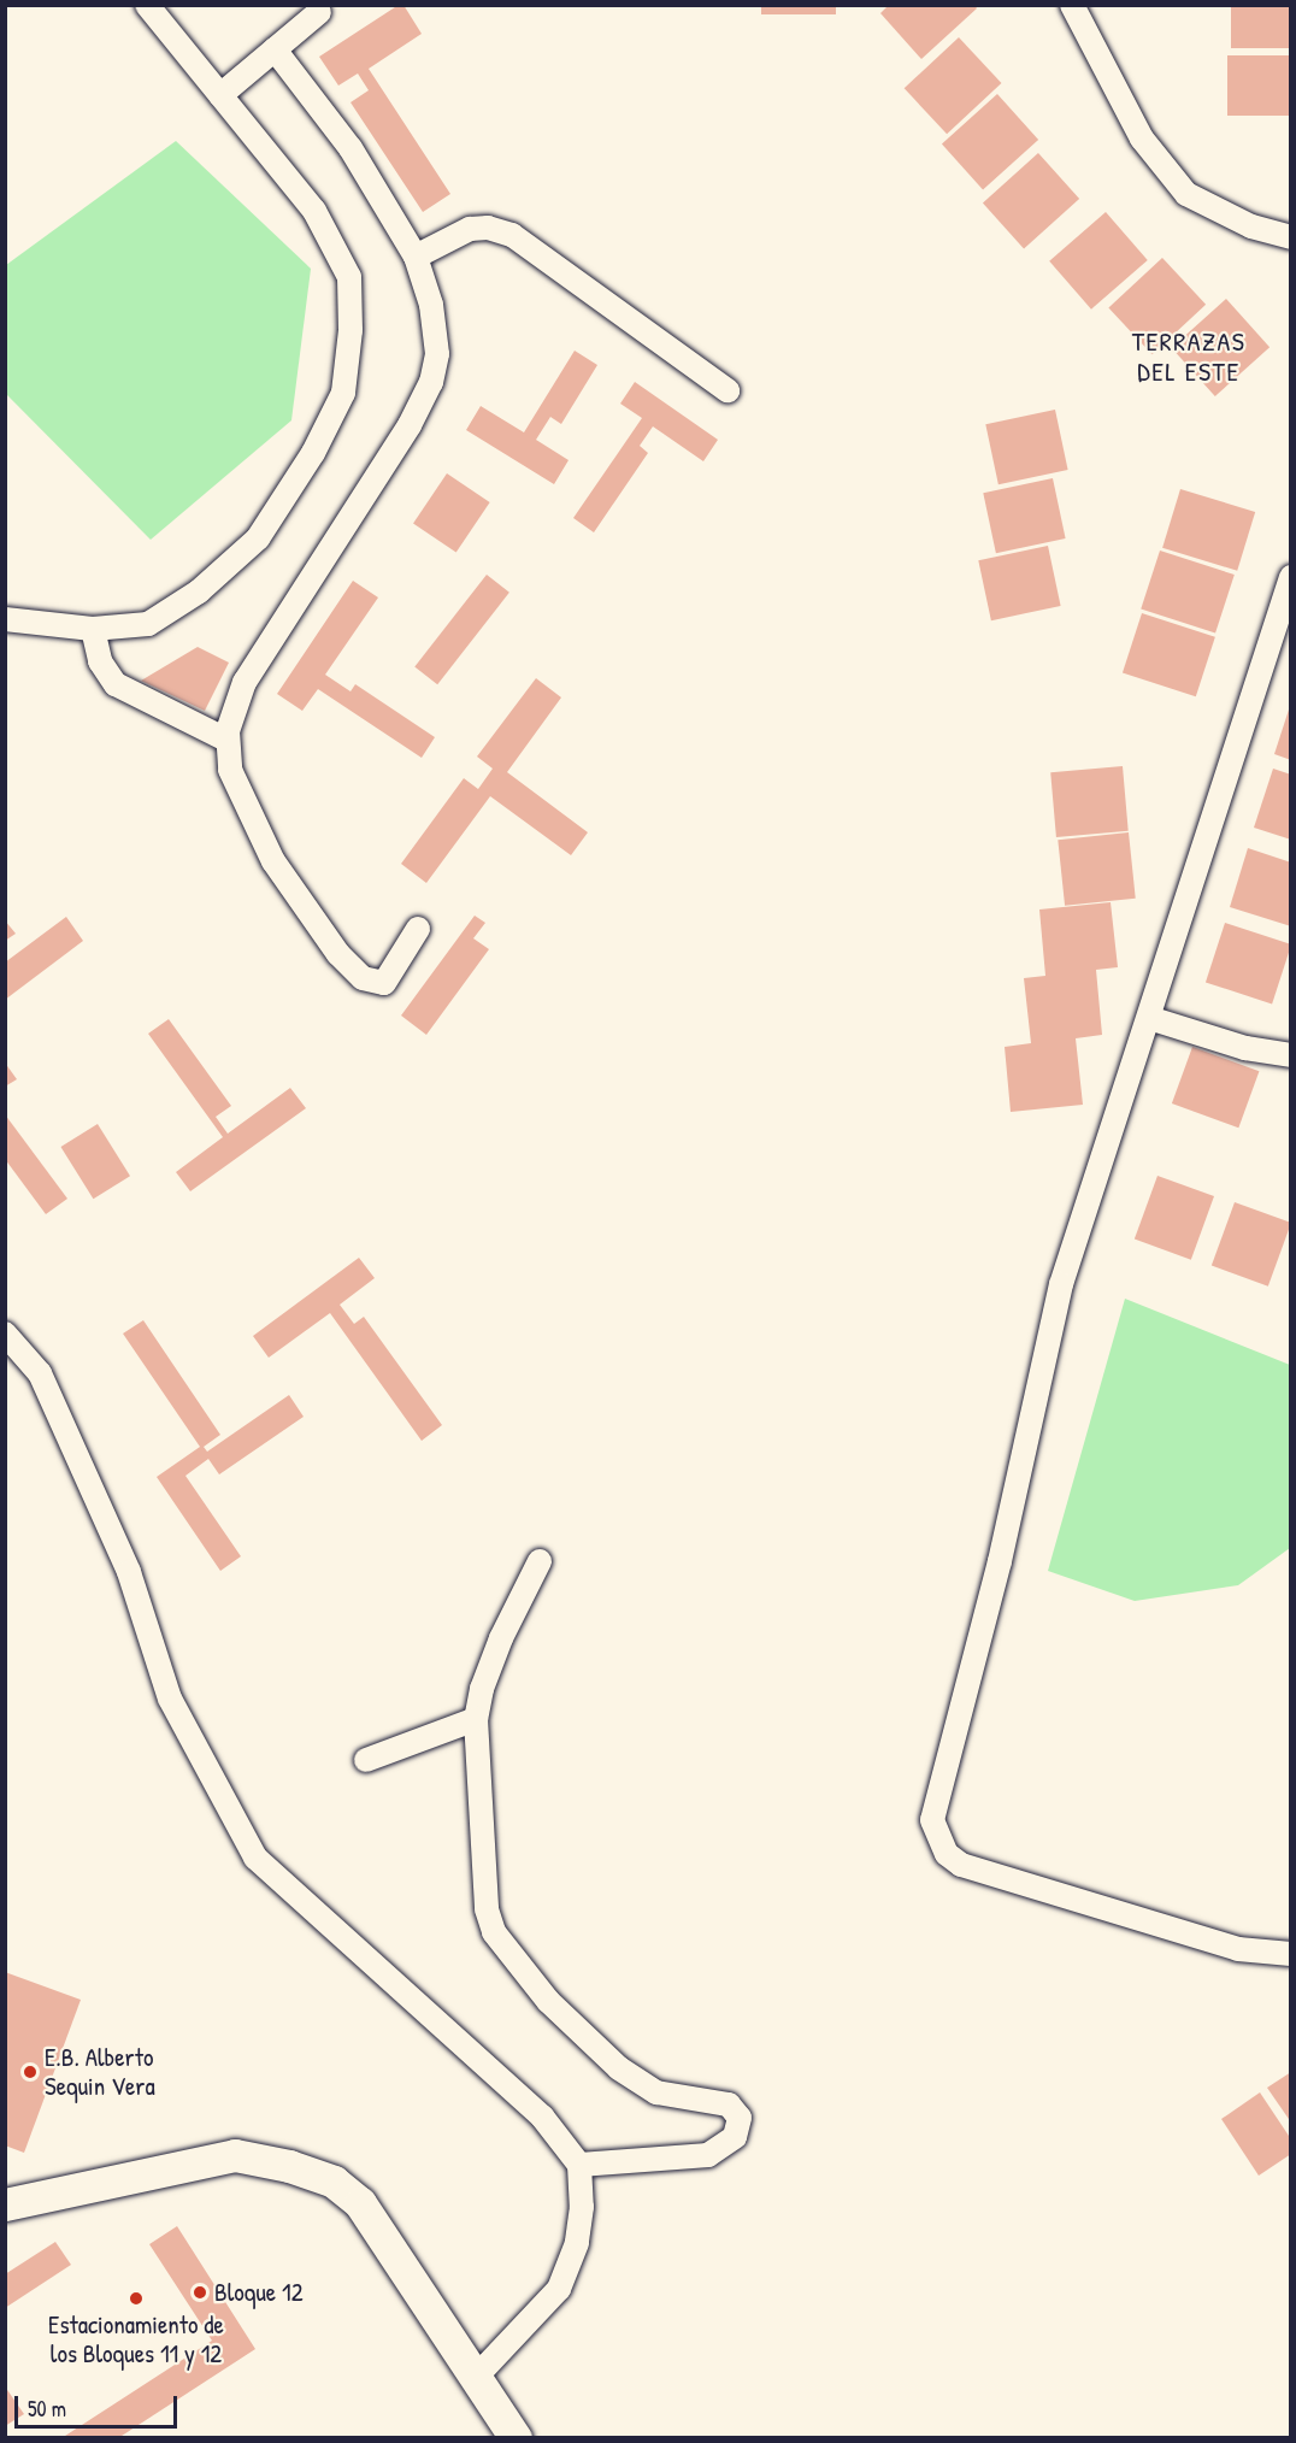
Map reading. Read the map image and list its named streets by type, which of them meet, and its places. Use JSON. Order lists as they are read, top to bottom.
{
  "districts": ["TERRAZAS DEL ESTE"],
  "places": ["E.B. Alberto Sequin Vera", "Bloque 12", "Estacionamiento de los Bloques 11 y 12"],
  "scale_bar": "50 m"
}
